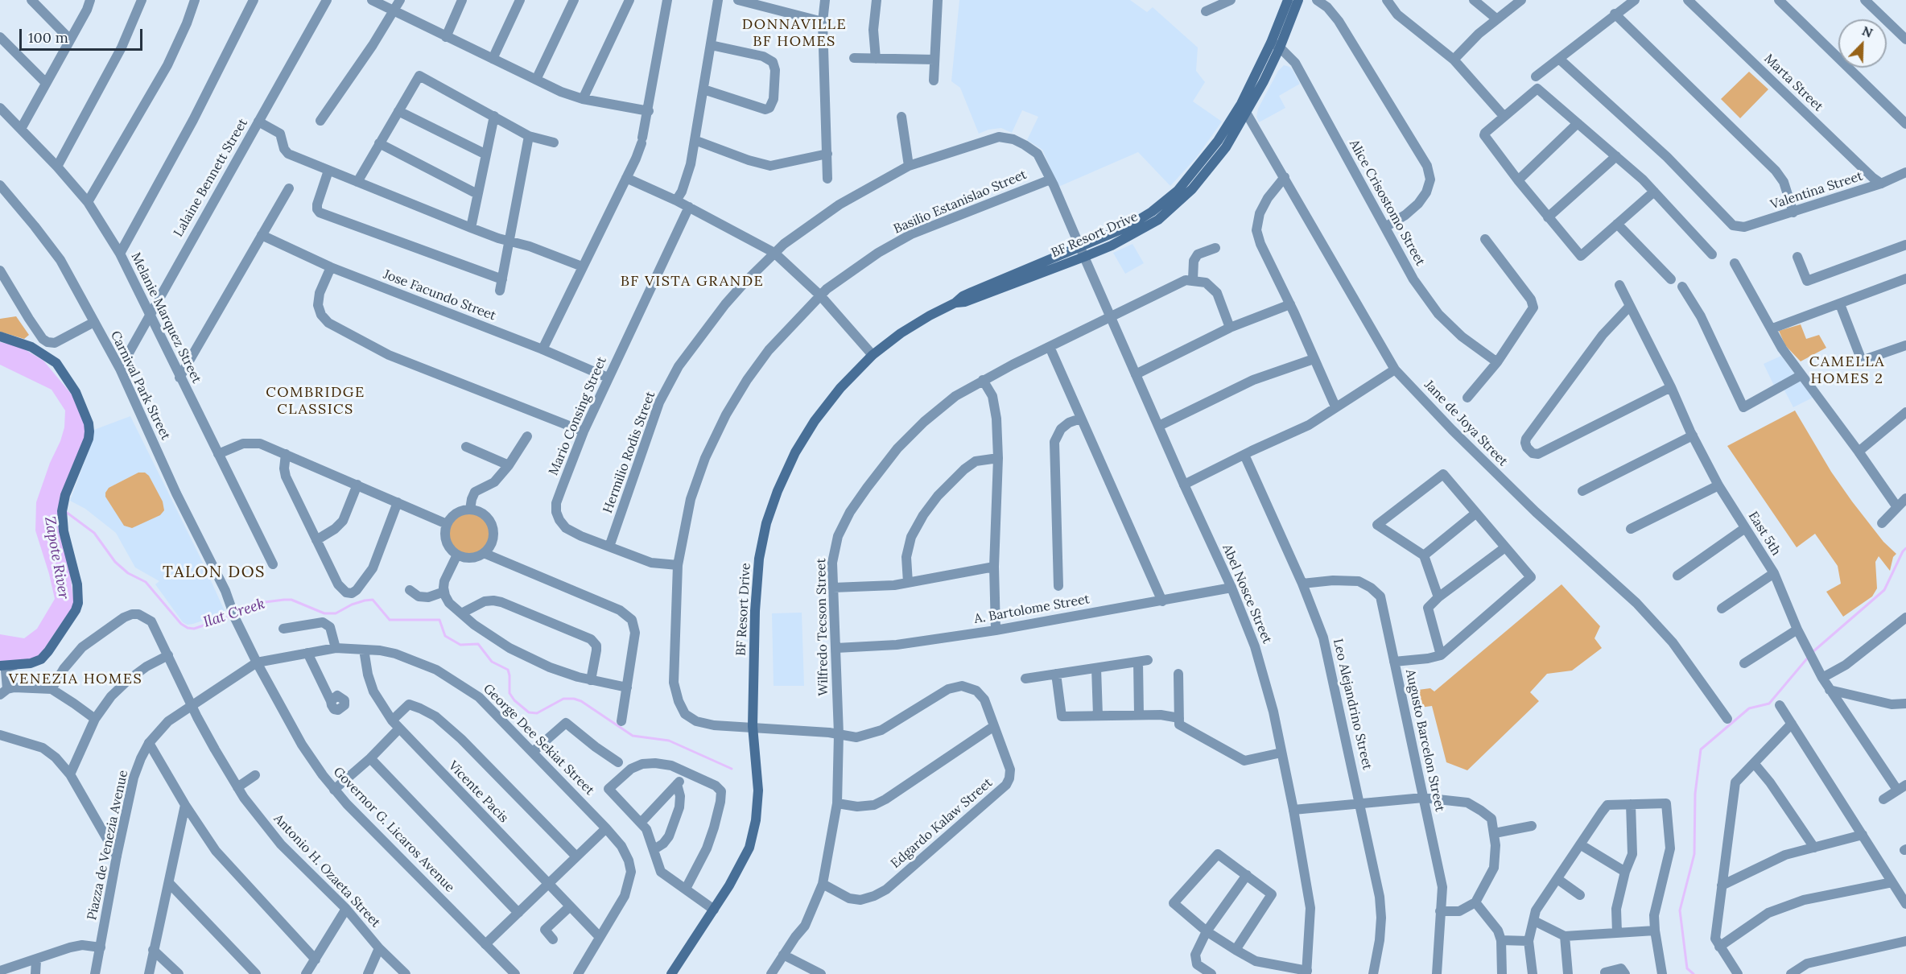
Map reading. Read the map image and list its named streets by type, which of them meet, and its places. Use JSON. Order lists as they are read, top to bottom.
{
  "streets": {
    "main road": ["BF Resort Drive"],
    "street": [
      "Marta Street",
      "Lalaine Bennett Street",
      "Valentina Street",
      "Basilio Estanislao Street",
      "Alice Crisostomo Street",
      "Jose Facundo Street",
      "Melanie Marquez Street",
      "Carnival Park Street",
      "Mario Consing Street",
      "Jane de Joya Street",
      "Hermilio Rodis Street",
      "East 5th",
      "Abel Nosce Street",
      "A. Bartolome Street",
      "Wilfredo Tecson Street",
      "Leo Alejandrino Street",
      "George Dee Sekiat Street",
      "Augusto Barcelon Street",
      "Vicente Pacis",
      "Edgardo Kalaw Street",
      "Governor G. Licaros Avenue",
      "Piazza de Venezia Avenue",
      "Antonio H. Ozaeta Street"
    ]
  },
  "crossings": [
    ["Marta Street", "Valentina Street"],
    ["Lalaine Bennett Street", "Melanie Marquez Street"],
    ["Lalaine Bennett Street", "Carnival Park Street"],
    ["Basilio Estanislao Street", "BF Resort Drive"],
    ["Basilio Estanislao Street", "Mario Consing Street"],
    ["Basilio Estanislao Street", "Hermilio Rodis Street"],
    ["Basilio Estanislao Street", "Edgardo Kalaw Street"],
    ["Alice Crisostomo Street", "BF Resort Drive"],
    ["BF Resort Drive", "Jane de Joya Street"],
    ["BF Resort Drive", "Hermilio Rodis Street"],
    ["BF Resort Drive", "Abel Nosce Street"],
    ["BF Resort Drive", "Edgardo Kalaw Street"],
    ["Jose Facundo Street", "Mario Consing Street"],
    ["Carnival Park Street", "Governor G. Licaros Avenue"],
    ["Mario Consing Street", "Hermilio Rodis Street"],
    ["Hermilio Rodis Street", "Abel Nosce Street"],
    ["Abel Nosce Street", "A. Bartolome Street"],
    ["Abel Nosce Street", "Wilfredo Tecson Street"],
    ["A. Bartolome Street", "Wilfredo Tecson Street"],
    ["Wilfredo Tecson Street", "Edgardo Kalaw Street"],
    ["Leo Alejandrino Street", "Augusto Barcelon Street"],
    ["George Dee Sekiat Street", "Vicente Pacis"],
    ["George Dee Sekiat Street", "Governor G. Licaros Avenue"],
    ["George Dee Sekiat Street", "Piazza de Venezia Avenue"],
    ["Governor G. Licaros Avenue", "Piazza de Venezia Avenue"],
    ["Piazza de Venezia Avenue", "Antonio H. Ozaeta Street"]
  ],
  "districts": [
    "DONNAVILLE BF HOMES",
    "BF VISTA GRANDE",
    "CAMELLA HOMES 2",
    "COMBRIDGE CLASSICS",
    "TALON DOS",
    "VENEZIA HOMES"
  ],
  "water": ["Zapote River", "Ilat Creek"],
  "scale_bar": "100 m",
  "north": "top right"
}
